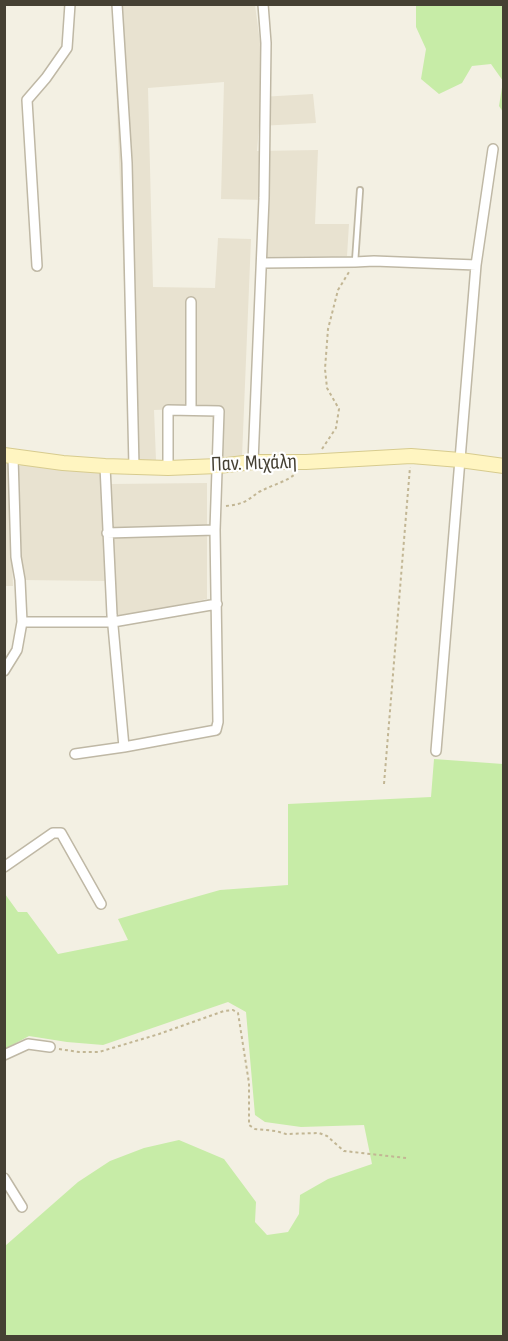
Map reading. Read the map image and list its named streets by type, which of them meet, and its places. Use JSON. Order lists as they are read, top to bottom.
{
  "streets": {
    "street": ["Παν. Μιχάλη"]
  }
}
